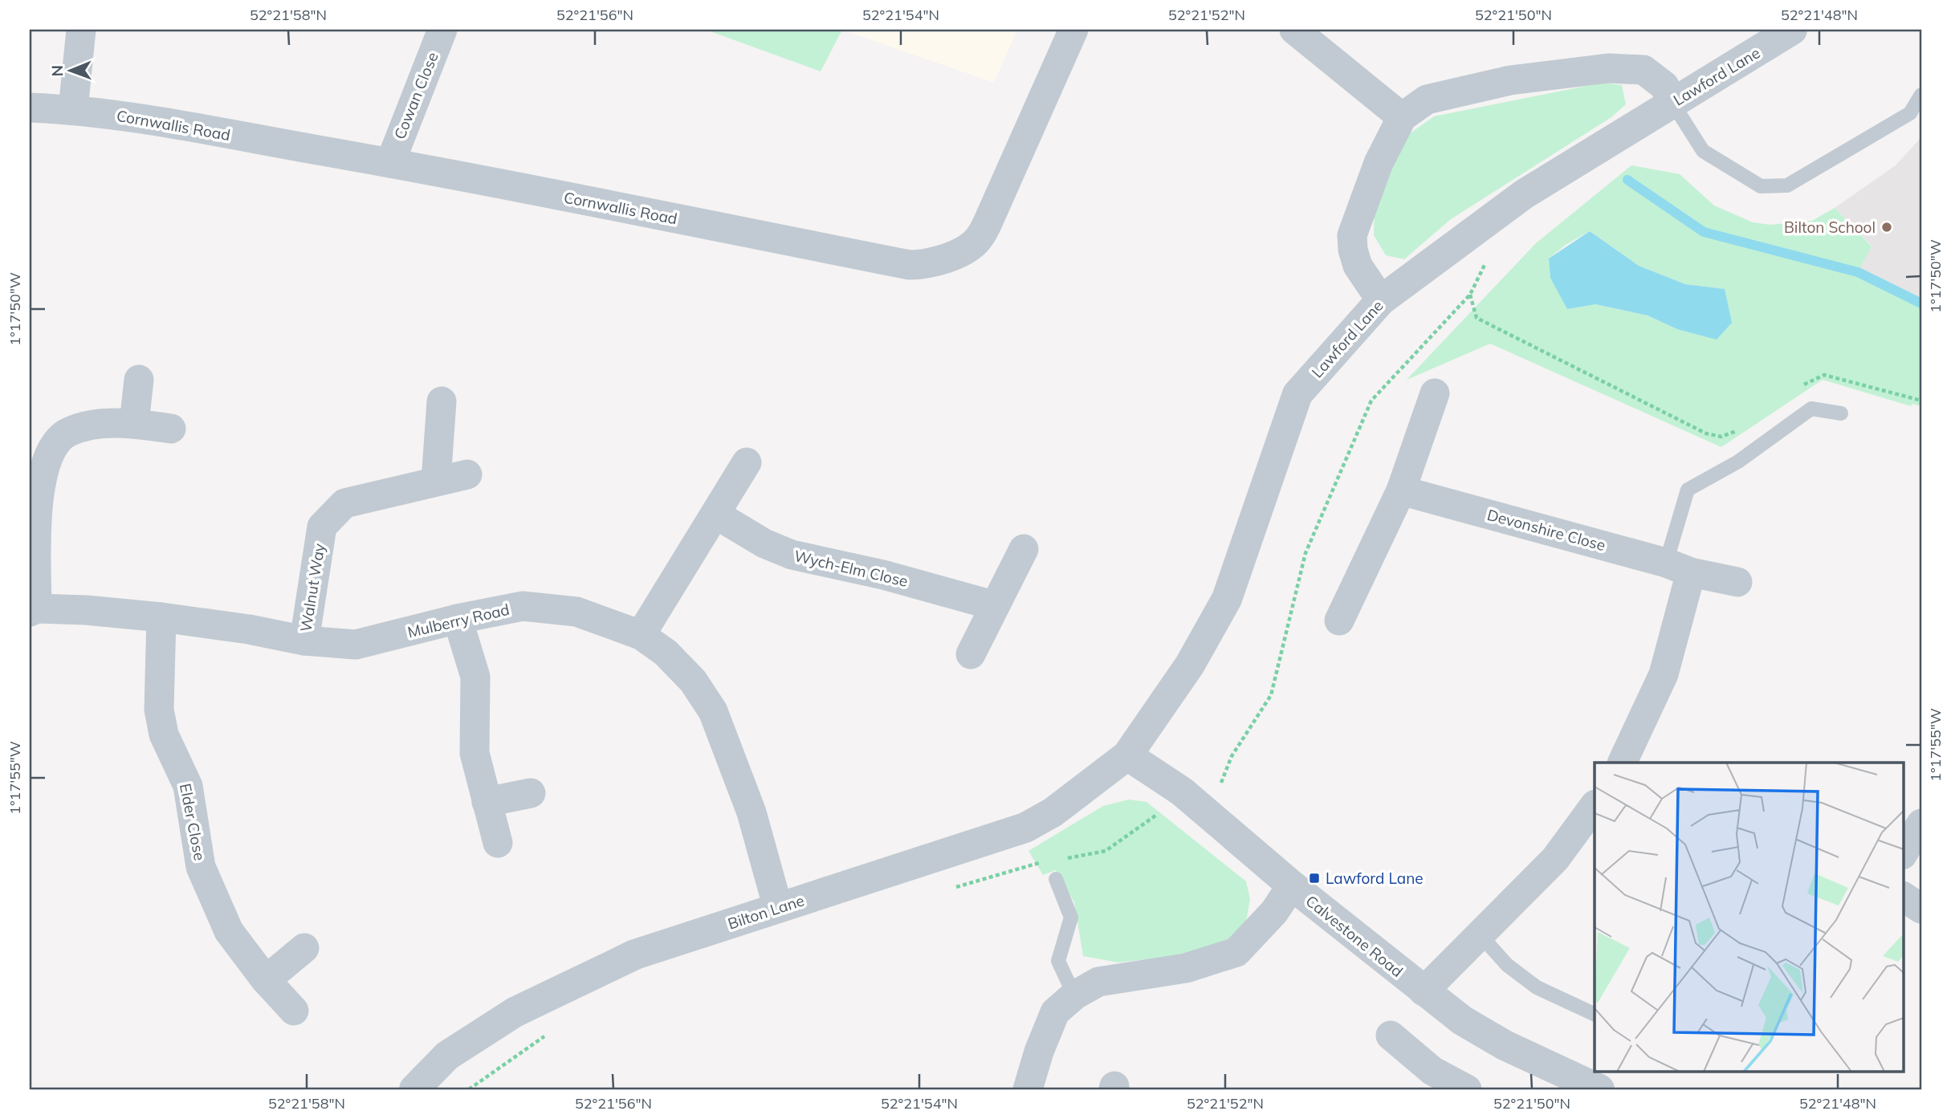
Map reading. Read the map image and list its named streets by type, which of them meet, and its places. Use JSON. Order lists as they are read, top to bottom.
{
  "streets": {
    "street": [
      "Lawford Lane",
      "Cowan Close",
      "Cornwallis Road",
      "Devonshire Close",
      "Wych-Elm Close",
      "Walnut Way",
      "Mulberry Road",
      "Elder Close",
      "Bilton Lane",
      "Calvestone Road"
    ]
  },
  "crossings": [
    ["Lawford Lane", "Bilton Lane"],
    ["Lawford Lane", "Calvestone Road"],
    ["Cowan Close", "Cornwallis Road"],
    ["Walnut Way", "Mulberry Road"],
    ["Mulberry Road", "Elder Close"],
    ["Mulberry Road", "Bilton Lane"],
    ["Bilton Lane", "Calvestone Road"]
  ],
  "places": {
    "other": ["Bilton School"],
    "transit": ["Lawford Lane"]
  },
  "north": "left",
  "coordinates": [
    "52°21'58\"N",
    "52°21'56\"N",
    "52°21'54\"N",
    "52°21'52\"N",
    "52°21'50\"N",
    "52°21'48\"N",
    "1°17'50\"W",
    "1°17'55\"W"
  ]
}
